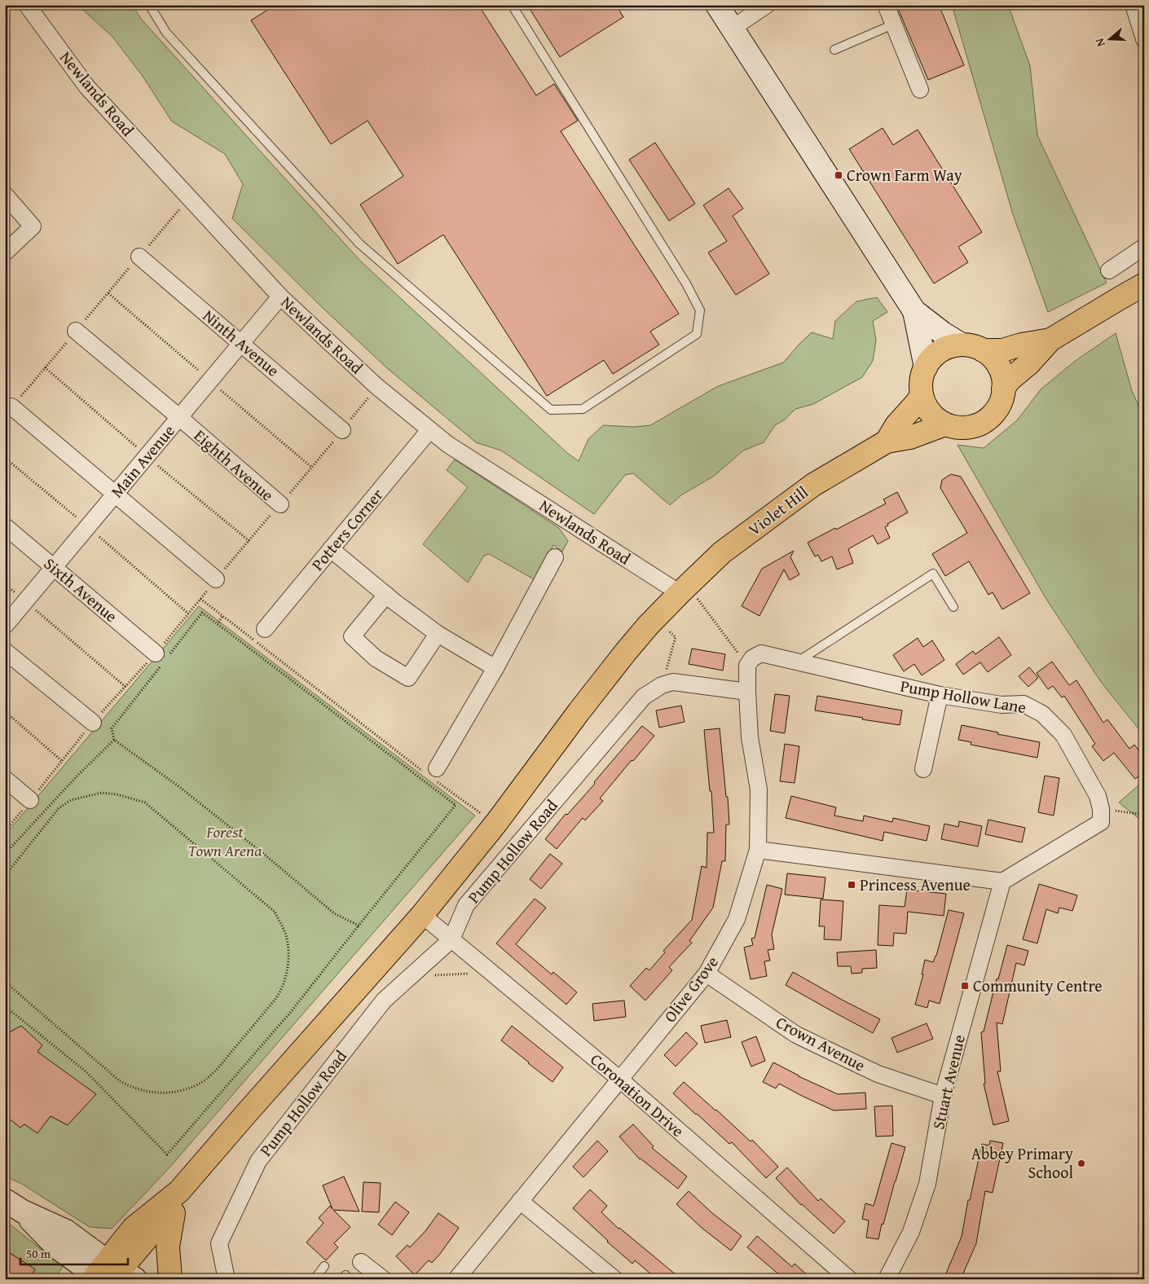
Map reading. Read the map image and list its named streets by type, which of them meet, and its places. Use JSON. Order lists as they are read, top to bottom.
{
  "streets": {
    "main road": ["Violet Hill", "Pump Hollow Road"],
    "street": [
      "Newlands Road",
      "Ninth Avenue",
      "Main Avenue",
      "Eighth Avenue",
      "Potters Corner",
      "Sixth Avenue",
      "Pump Hollow Lane",
      "Olive Grove",
      "Crown Avenue",
      "Stuart Avenue",
      "Coronation Drive"
    ]
  },
  "crossings": [
    ["Newlands Road", "Main Avenue"],
    ["Newlands Road", "Violet Hill"],
    ["Newlands Road", "Potters Corner"],
    ["Newlands Road", "Pump Hollow Road"],
    ["Ninth Avenue", "Main Avenue"],
    ["Main Avenue", "Eighth Avenue"],
    ["Main Avenue", "Sixth Avenue"],
    ["Violet Hill", "Pump Hollow Road"],
    ["Pump Hollow Road", "Olive Grove"],
    ["Pump Hollow Road", "Coronation Drive"],
    ["Olive Grove", "Crown Avenue"],
    ["Olive Grove", "Coronation Drive"],
    ["Crown Avenue", "Stuart Avenue"]
  ],
  "parks": ["Forest Town Arena"],
  "places": {
    "transit": ["Crown Farm Way", "Princess Avenue", "Community Centre"],
    "other": ["Abbey Primary School"]
  },
  "scale_bar": "50 m",
  "north": "left"
}
